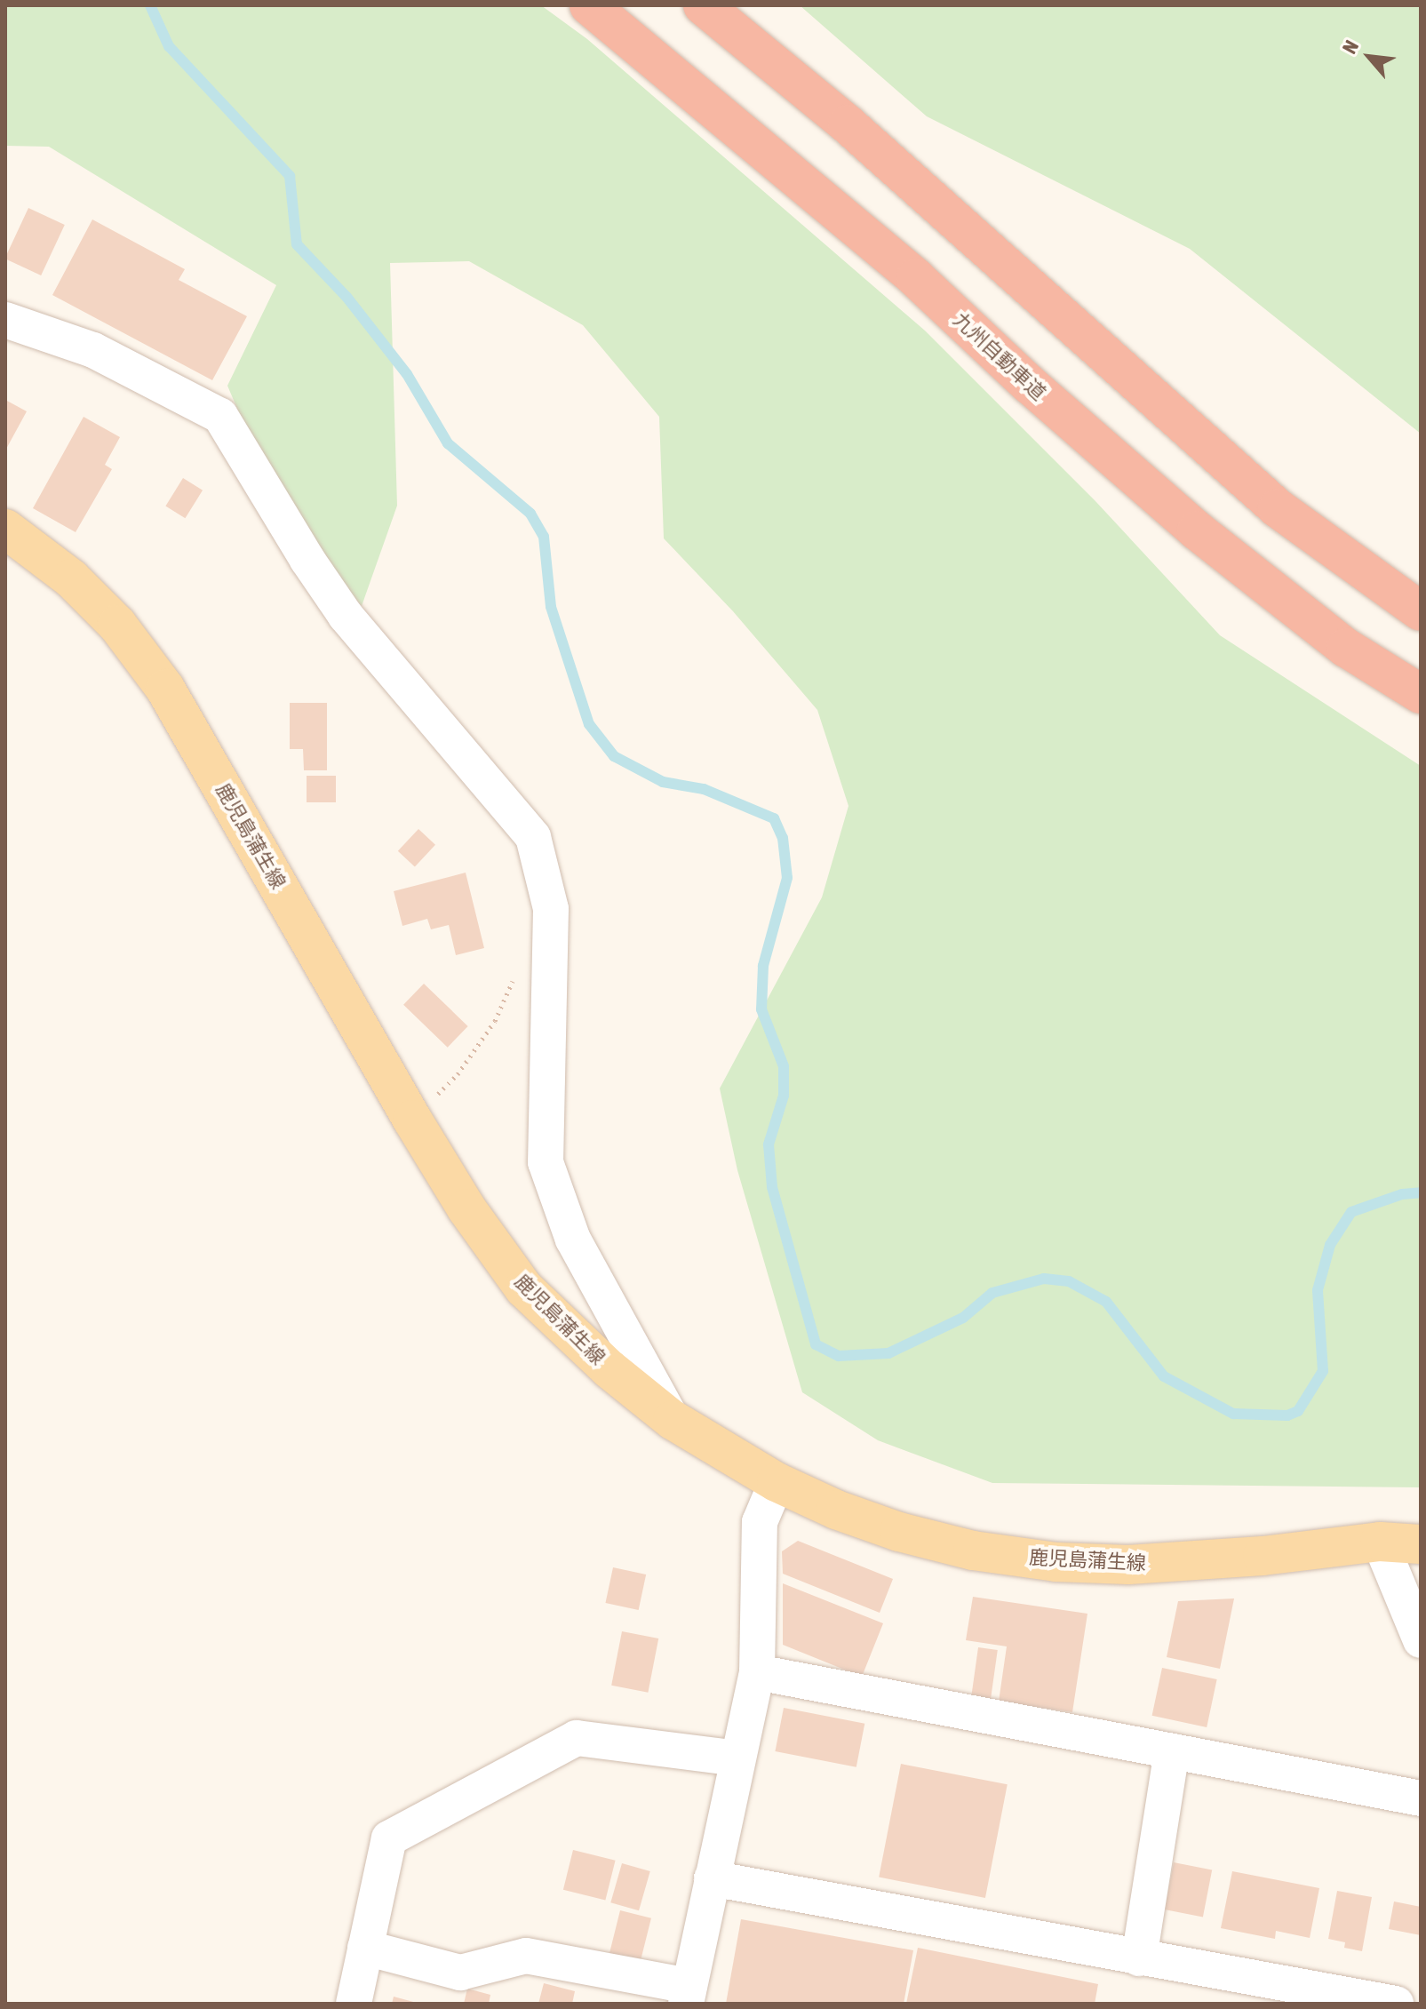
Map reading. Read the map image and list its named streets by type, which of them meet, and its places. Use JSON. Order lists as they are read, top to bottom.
{
  "streets": {
    "highway": ["九州自動車道"],
    "main road": ["鹿児島蒲生線"]
  },
  "north": "top left"
}
